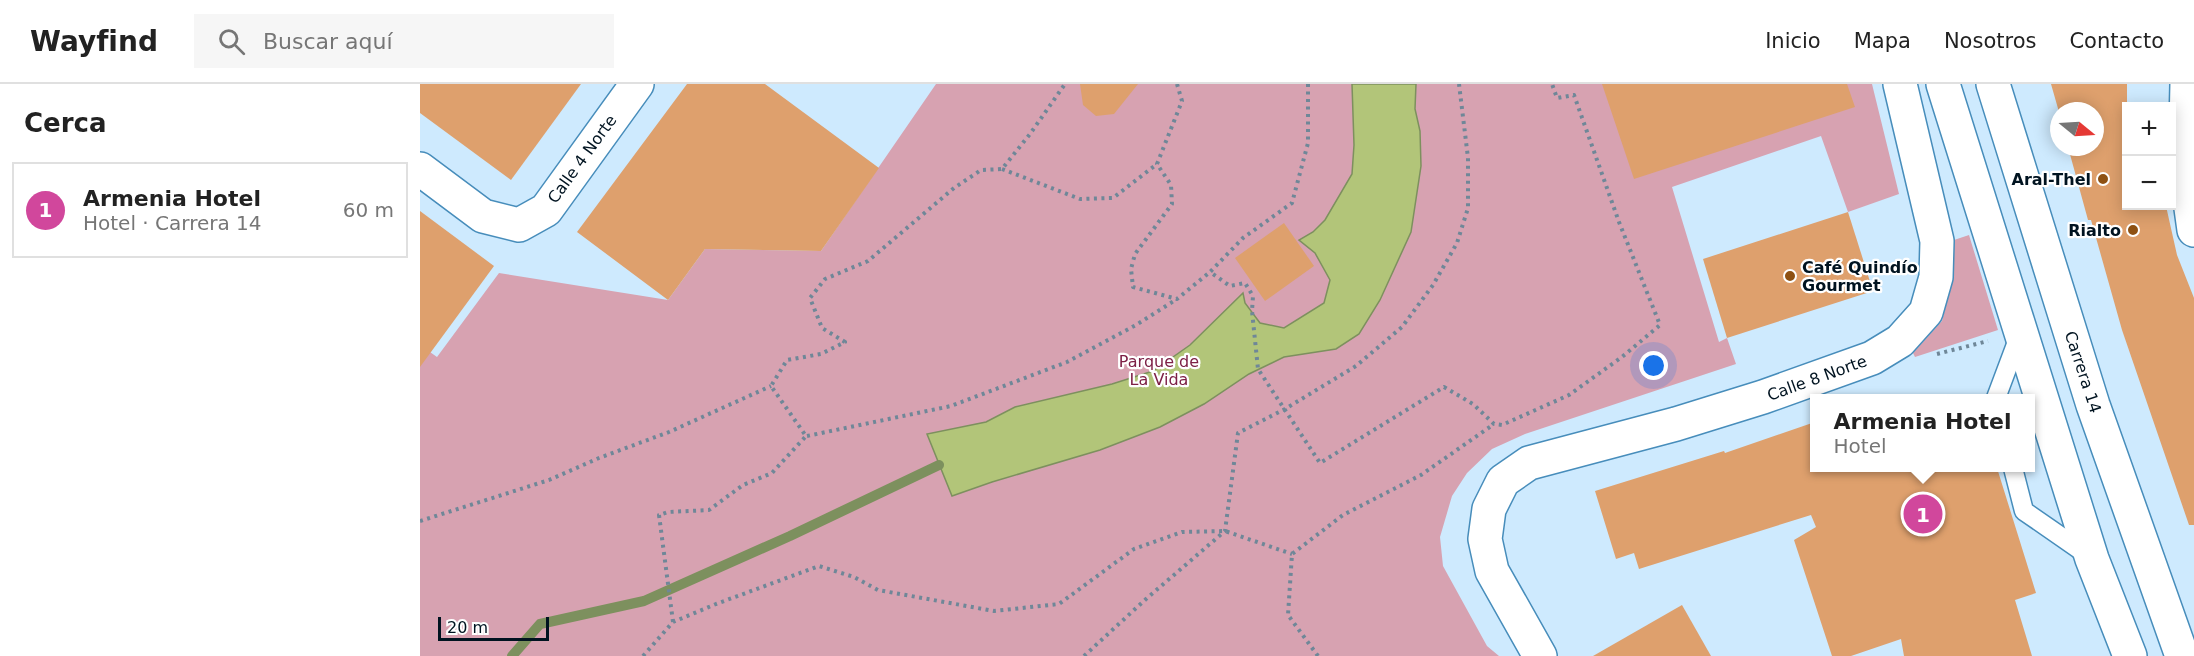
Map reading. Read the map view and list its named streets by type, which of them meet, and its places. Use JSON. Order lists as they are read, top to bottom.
{
  "streets": {
    "street": ["Calle 4 Norte", "Carrera 14", "Calle 8 Norte"]
  },
  "parks": ["Parque de La Vida"],
  "places": ["Aral-Thel", "Rialto", "Café Quindío Gourmet"],
  "scale_bar": "20 m",
  "north": "right",
  "page": {
    "header": "Wayfind",
    "search": "Buscar aquí",
    "nav": [
      "Inicio",
      "Mapa",
      "Nosotros",
      "Contacto"
    ],
    "heading": "Cerca",
    "map_buttons": ["+", "−"],
    "list": [
      {
        "mark": "1",
        "name": "Armenia Hotel",
        "note": "Hotel · Carrera 14",
        "value": "60 m"
      }
    ],
    "popup": ["Armenia Hotel", "Hotel"],
    "pins": "1",
    "scale": "20 m"
  }
}
